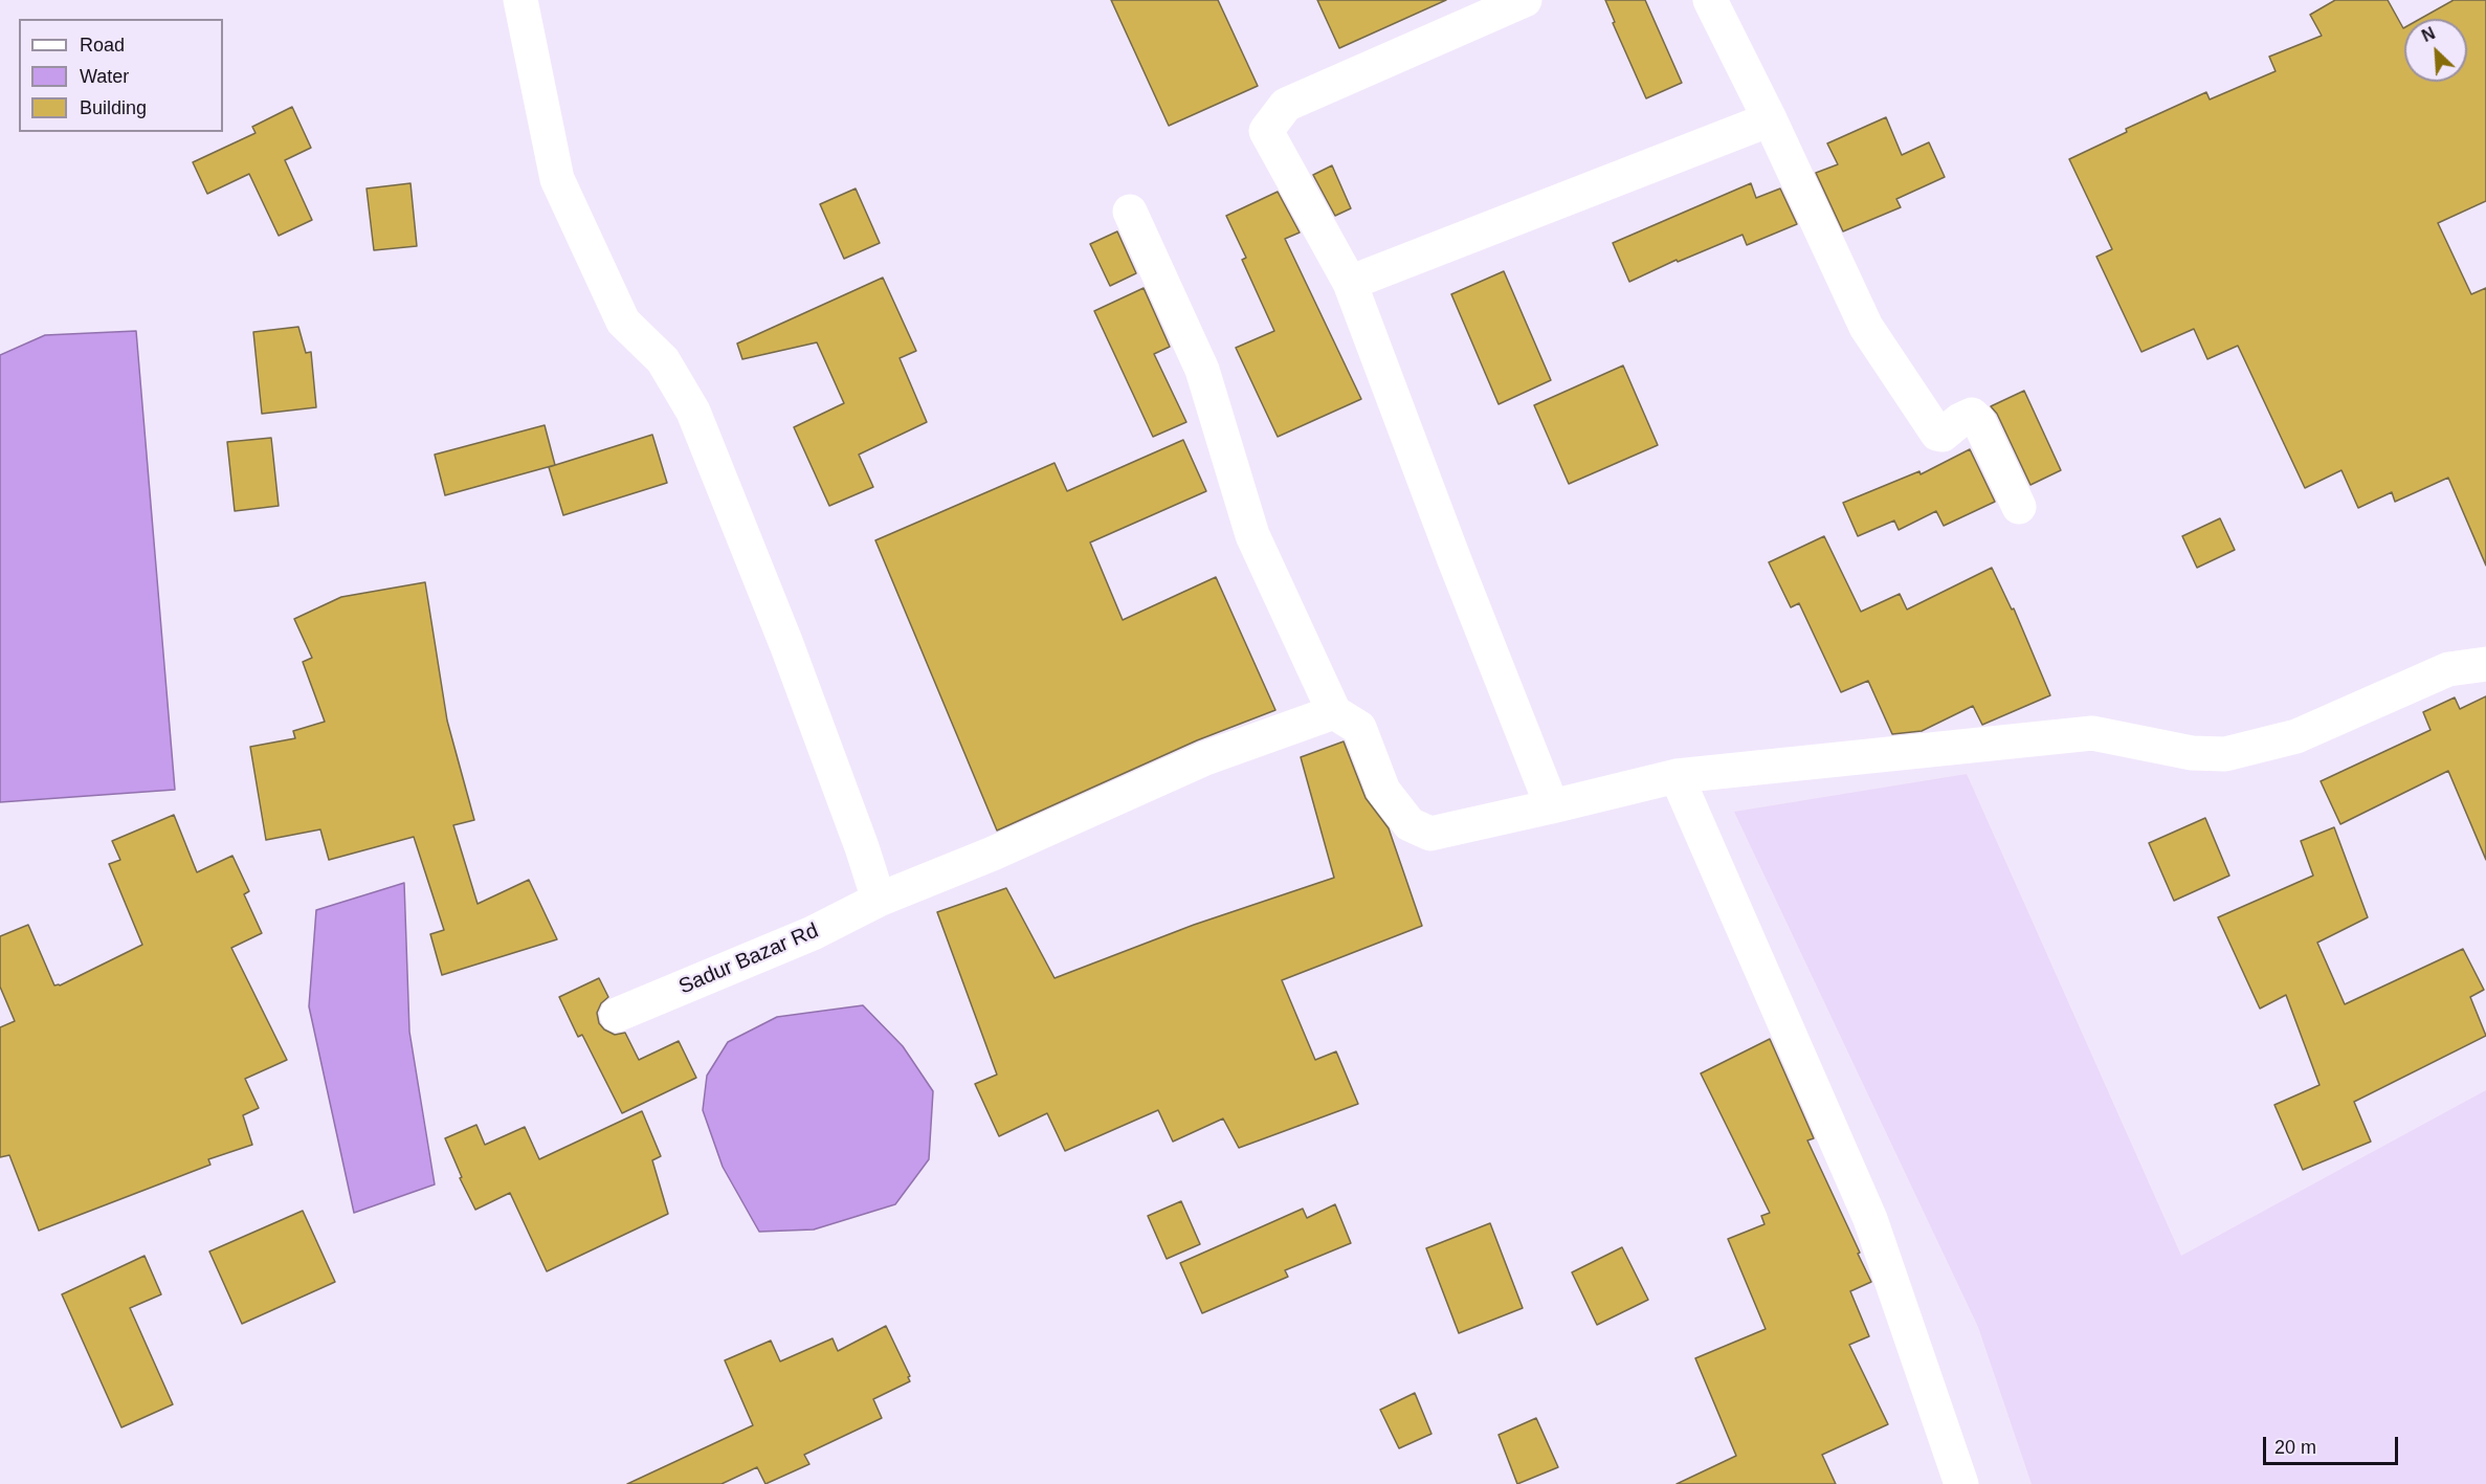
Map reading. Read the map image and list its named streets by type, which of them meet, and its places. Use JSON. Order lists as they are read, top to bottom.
{
  "streets": {
    "street": ["Sadur Bazar Rd"]
  },
  "legend": ["Road", "Water", "Building"],
  "scale_bar": "20 m",
  "north": "top left"
}
